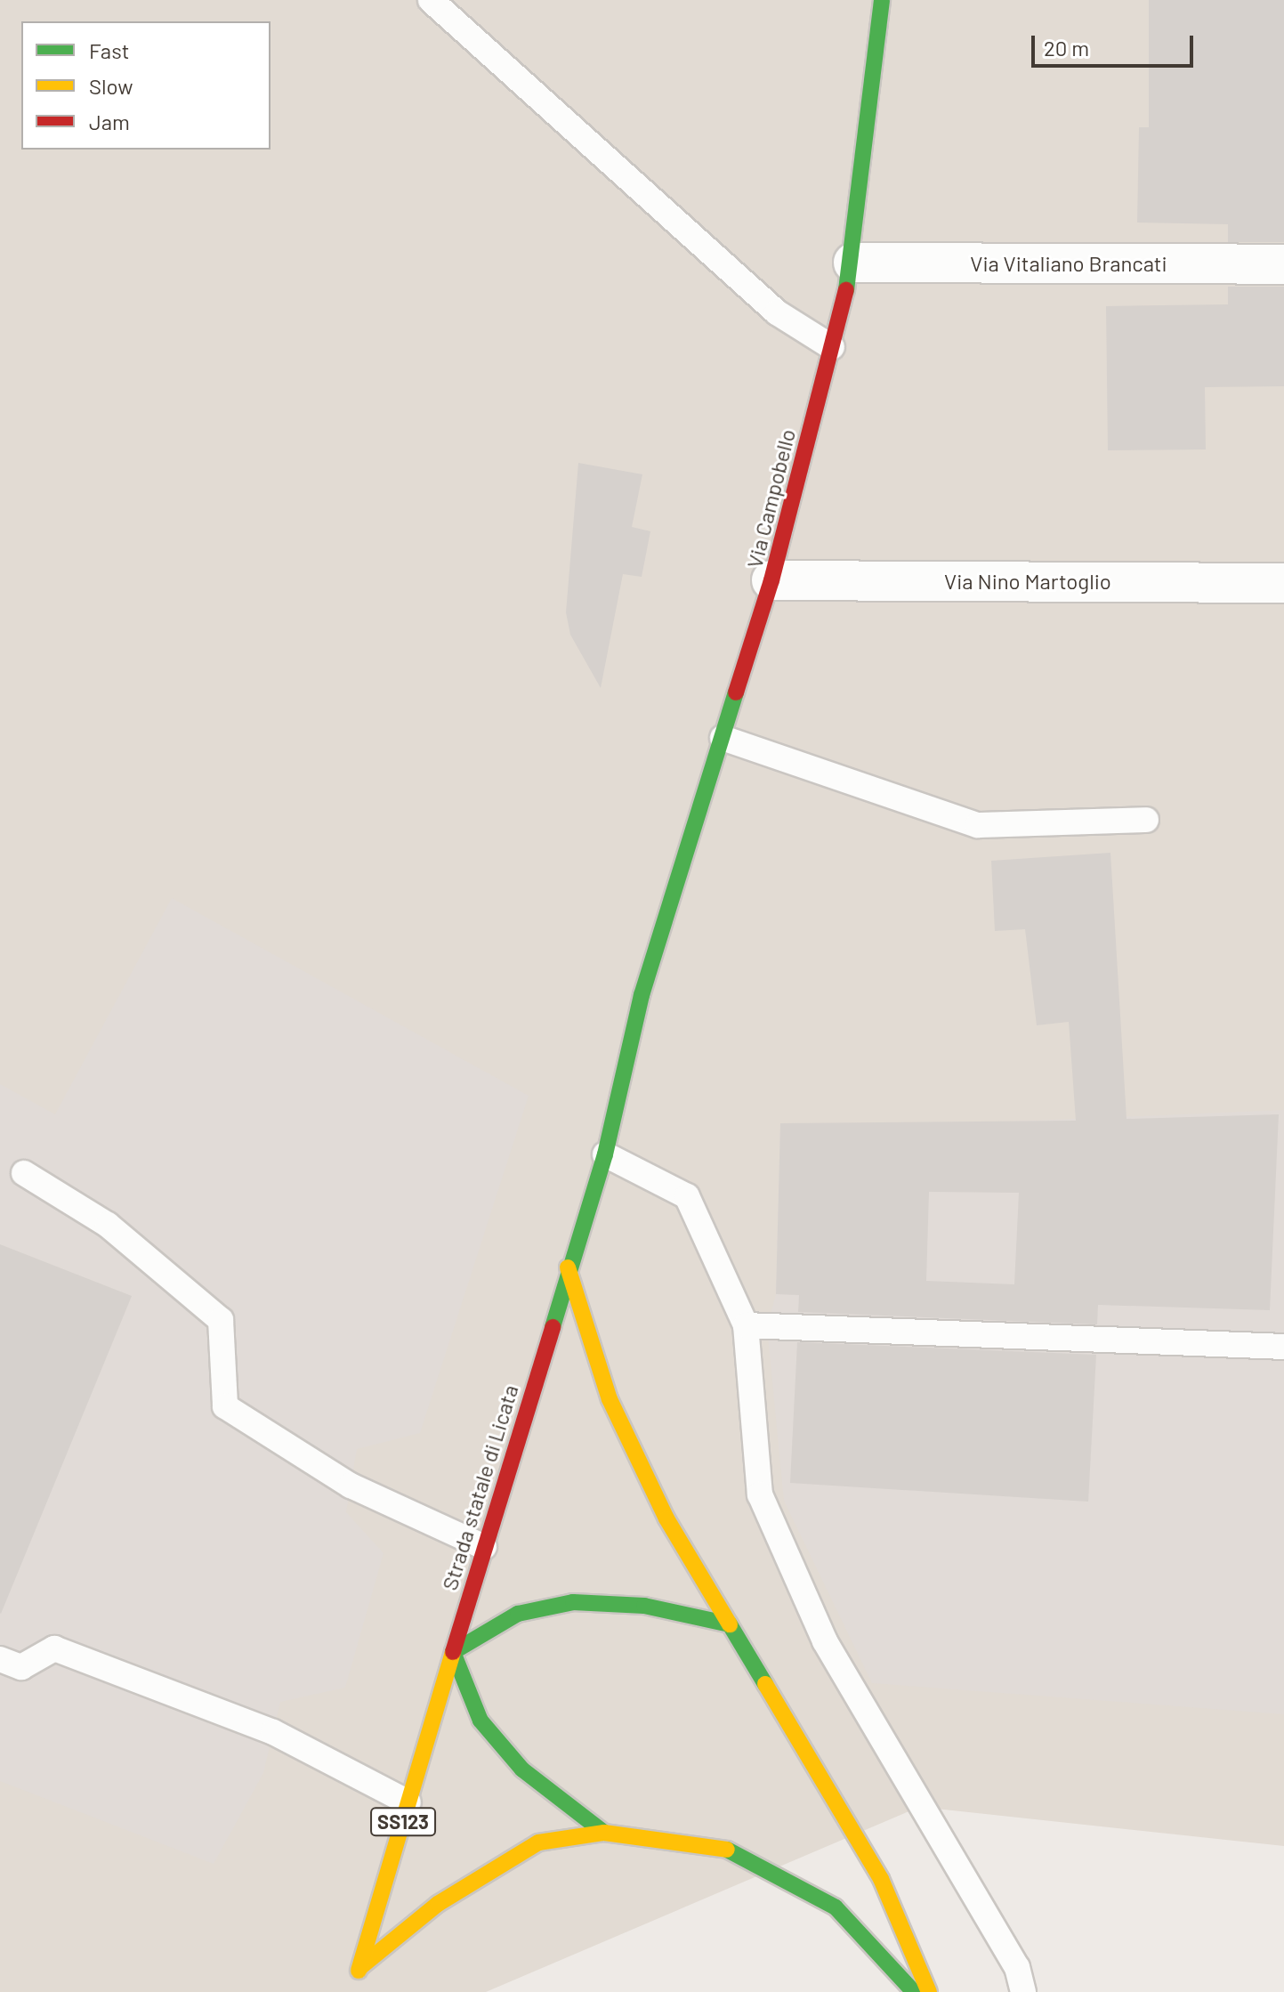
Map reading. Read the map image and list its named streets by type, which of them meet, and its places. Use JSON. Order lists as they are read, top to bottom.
{
  "streets": {
    "main road": ["Via Campobello", "Strada statale di Licata", "SS123"],
    "street": ["Via Vitaliano Brancati", "Via Nino Martoglio"]
  },
  "crossings": [
    ["Via Vitaliano Brancati", "Via Campobello"],
    ["Via Campobello", "Via Nino Martoglio"],
    ["Via Campobello", "Strada statale di Licata"]
  ],
  "legend": ["Fast", "Slow", "Jam"],
  "scale_bar": "20 m"
}
